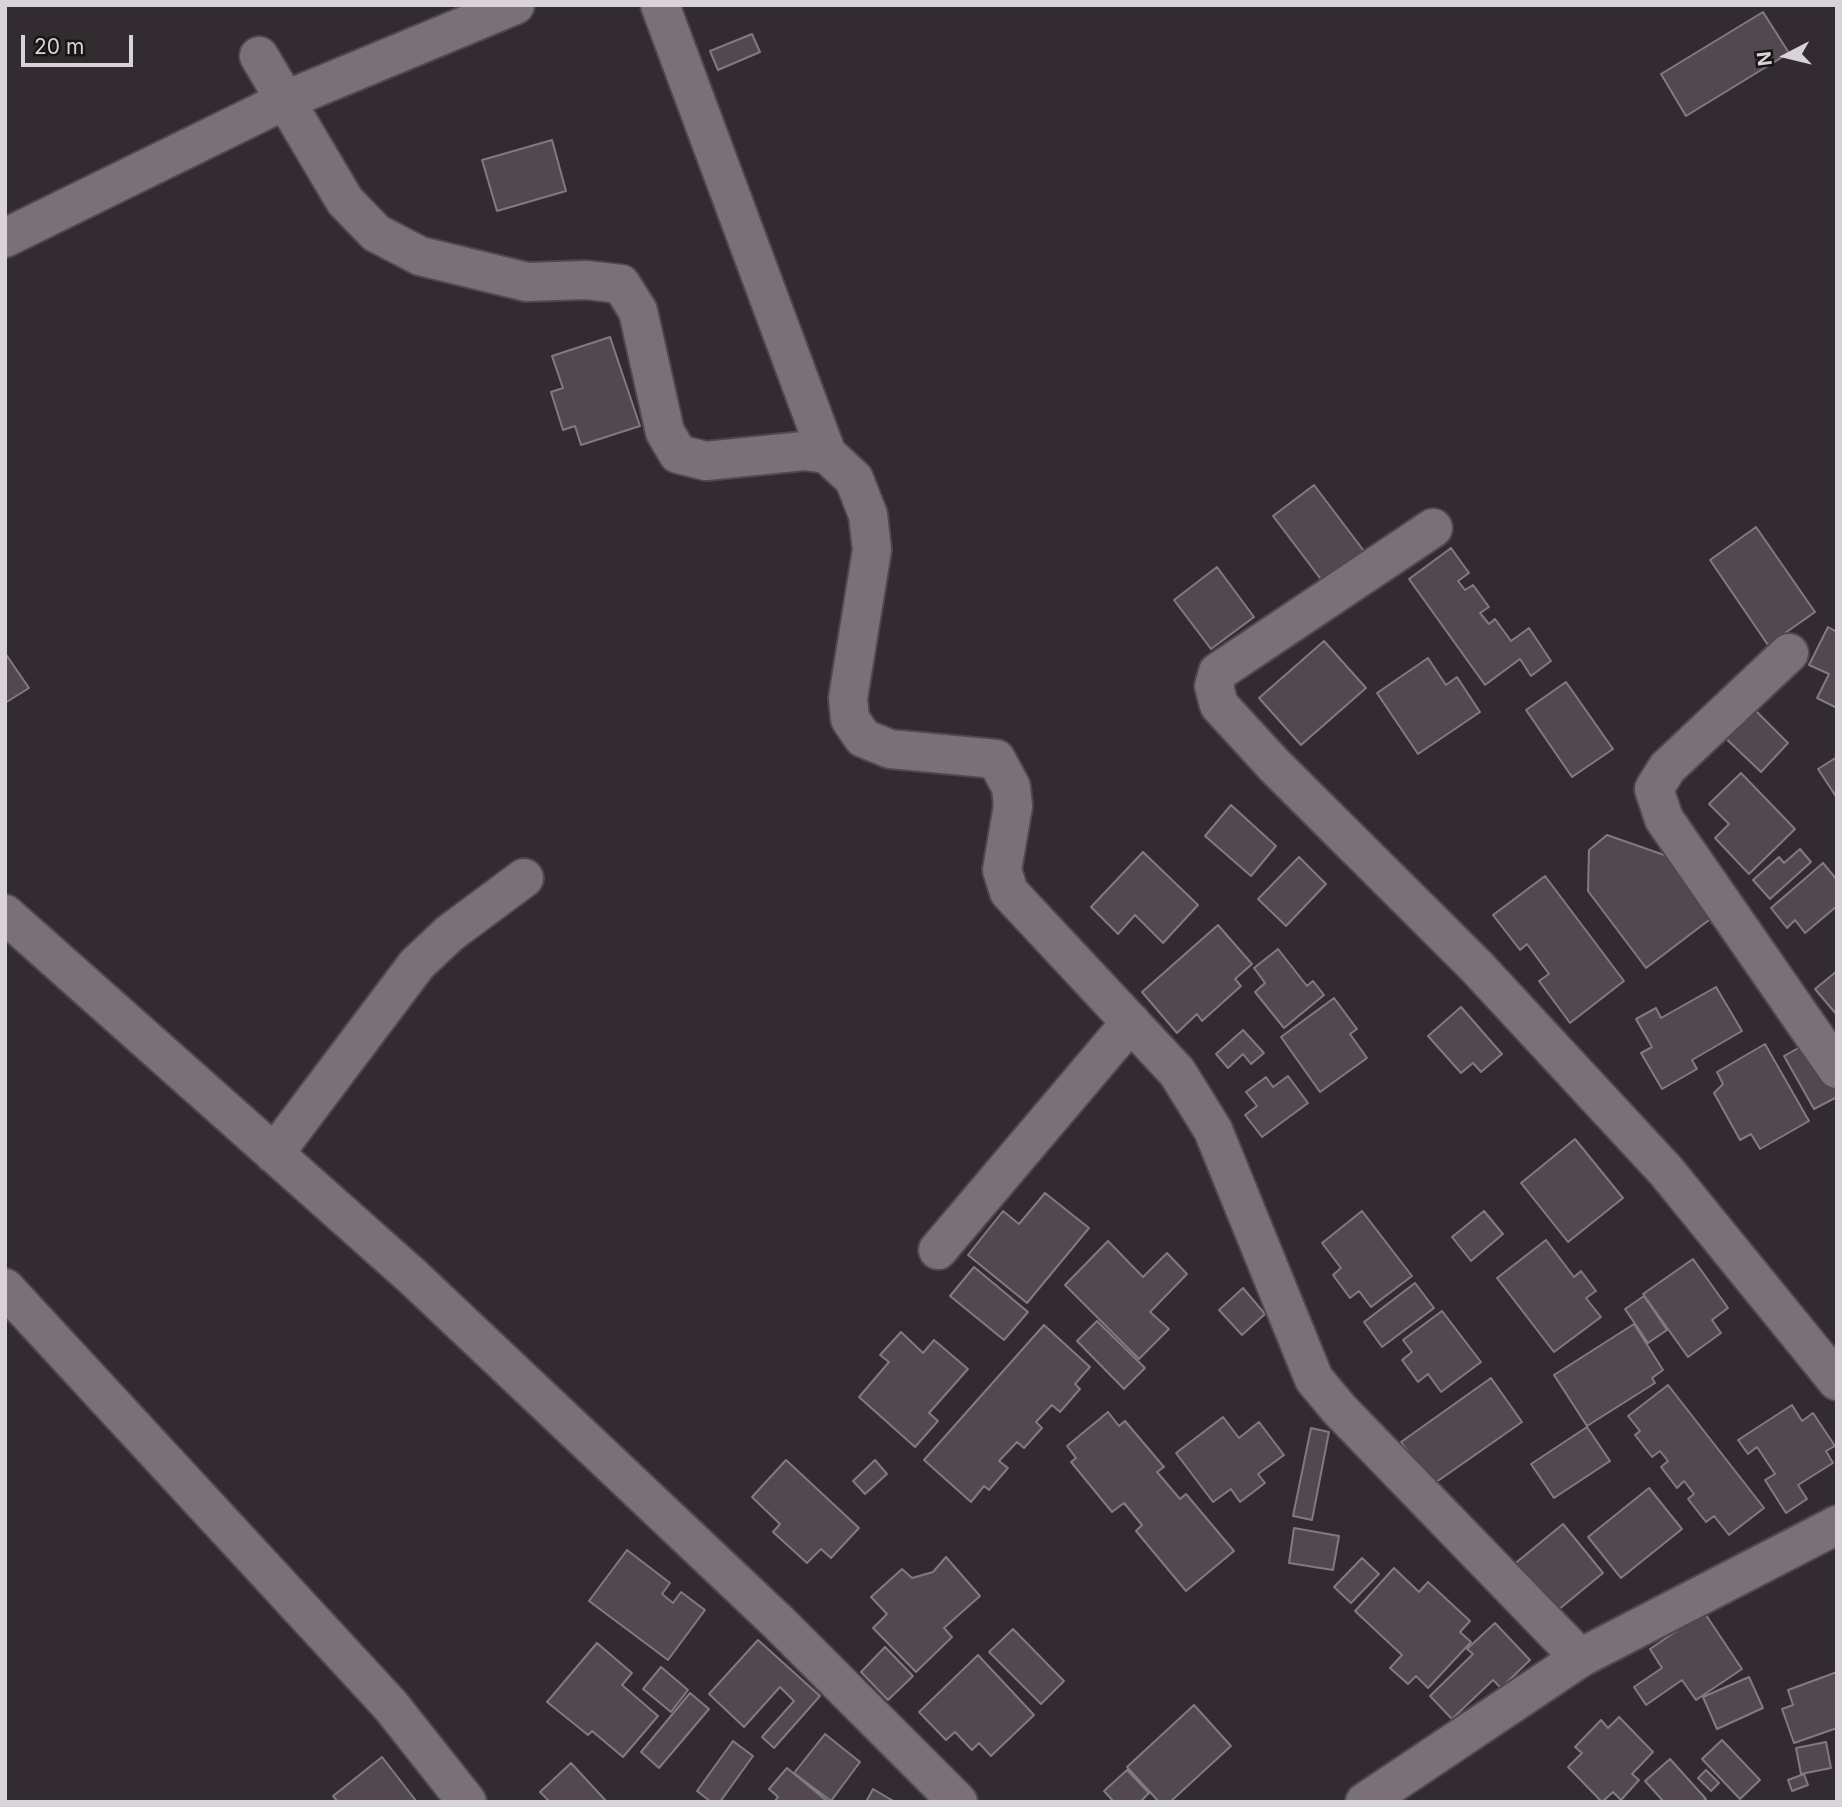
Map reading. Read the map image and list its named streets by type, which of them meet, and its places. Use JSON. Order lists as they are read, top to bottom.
{
  "scale_bar": "20 m",
  "north": "left"
}
